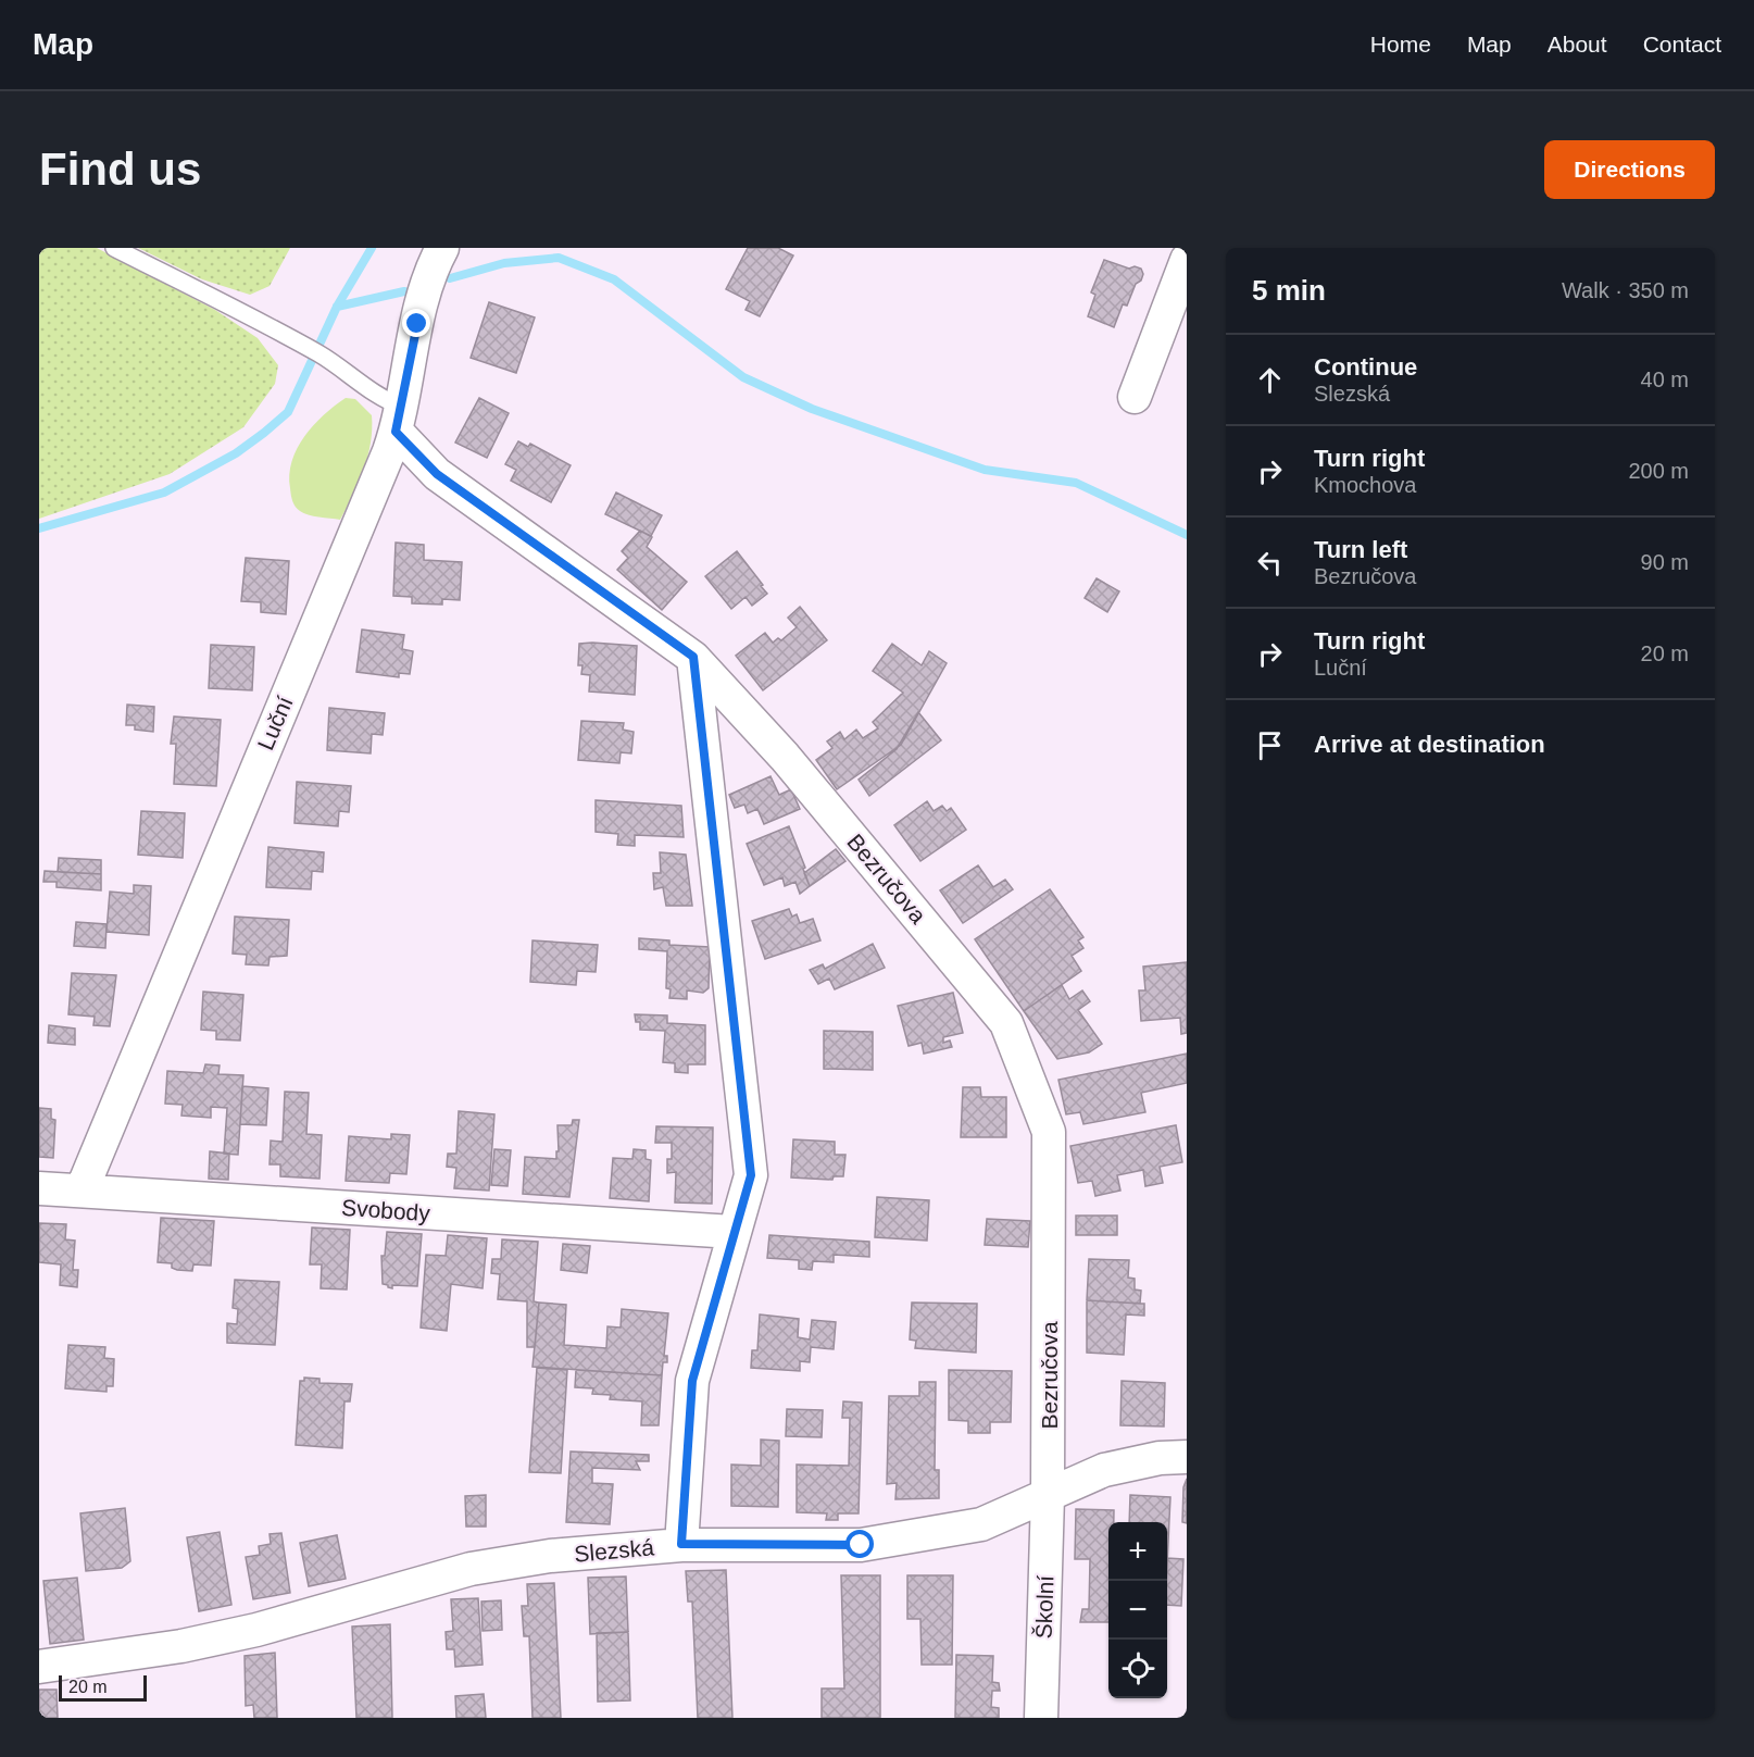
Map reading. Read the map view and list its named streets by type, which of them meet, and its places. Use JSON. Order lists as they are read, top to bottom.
{
  "streets": {
    "street": [
      "Luční",
      "Bezručova",
      "Svobody",
      "Slezská",
      "Školní"
    ]
  },
  "crossings": [
    ["Luční", "Bezručova"],
    ["Luční", "Svobody"],
    ["Bezručova", "Slezská"],
    ["Bezručova", "Školní"],
    ["Slezská", "Školní"]
  ],
  "scale_bar": "20 m",
  "page": {
    "header": "Map",
    "nav": [
      "Home",
      "Map",
      "About",
      "Contact"
    ],
    "buttons": "Directions",
    "title": "Find us",
    "heading": ["5 min", "Walk · 350 m"],
    "list": [
      ["Continue", "Slezská", "40 m"],
      ["Turn right", "Kmochova", "200 m"],
      ["Turn left", "Bezručova", "90 m"],
      ["Turn right", "Luční", "20 m"],
      "Arrive at destination"
    ],
    "map_buttons": ["+", "−"],
    "scale": "20 m"
  }
}
